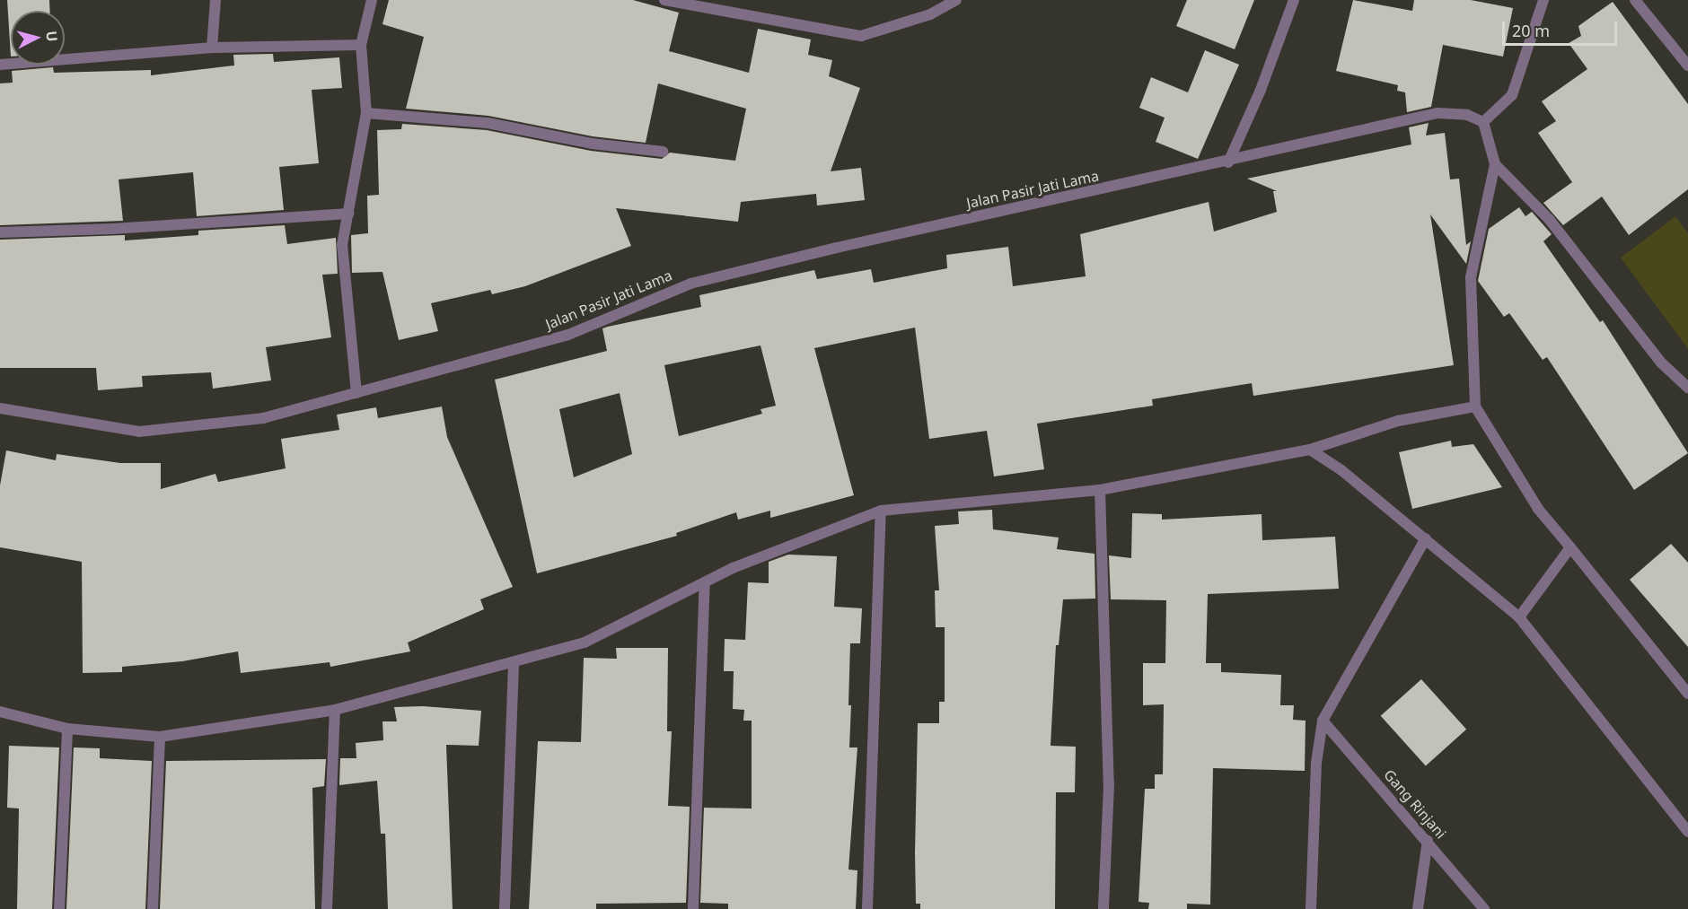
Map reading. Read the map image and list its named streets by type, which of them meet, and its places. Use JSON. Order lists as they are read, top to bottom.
{
  "streets": {
    "street": ["Jalan Pasir Jati Lama", "Gang Rinjani"]
  },
  "scale_bar": "20 m",
  "north": "right"
}
